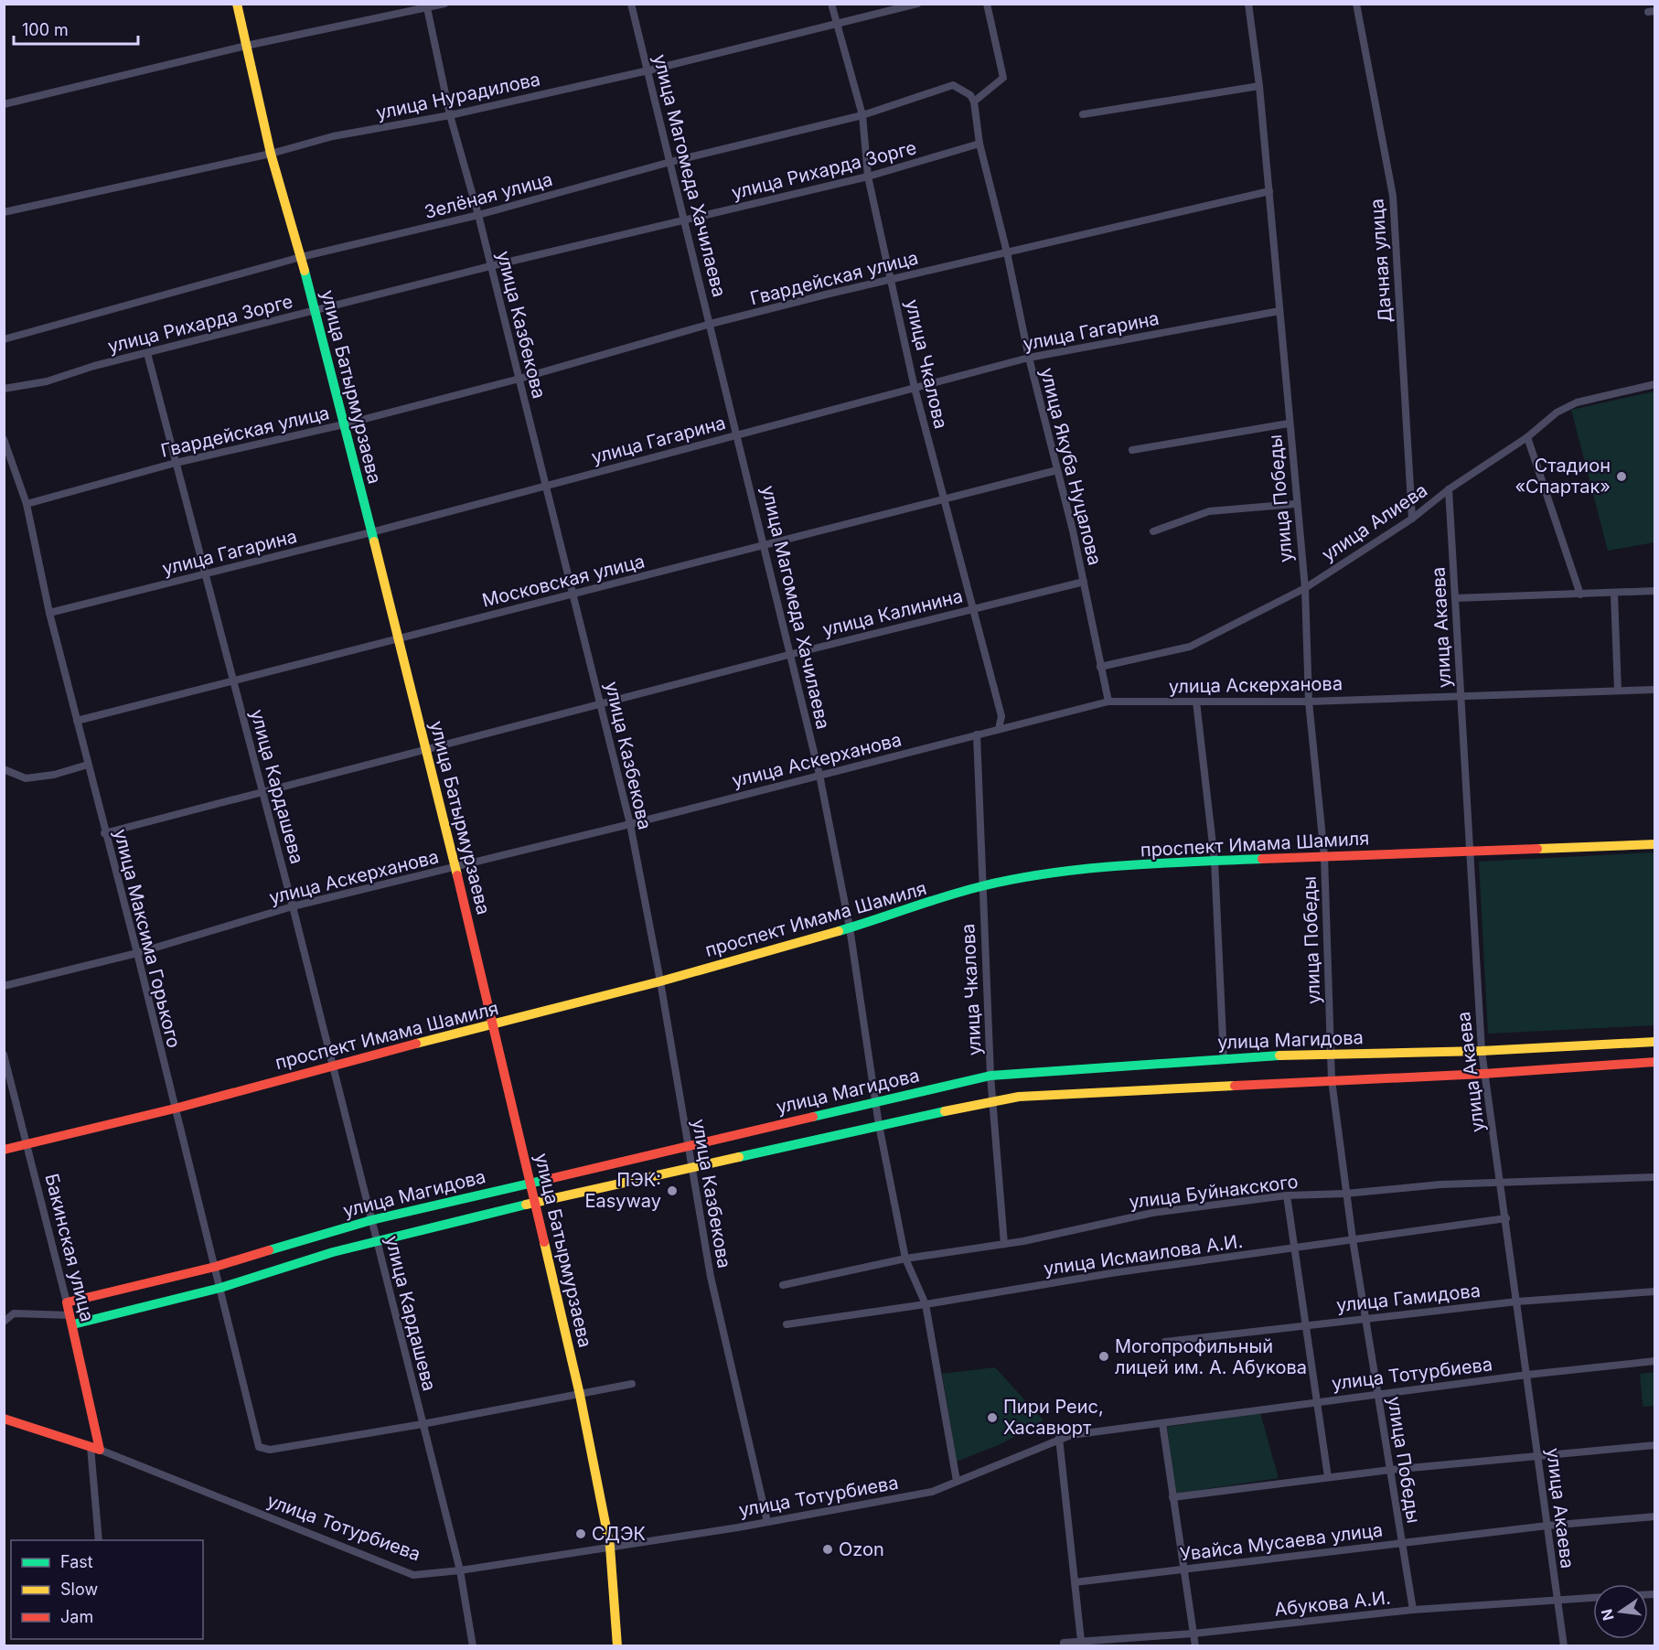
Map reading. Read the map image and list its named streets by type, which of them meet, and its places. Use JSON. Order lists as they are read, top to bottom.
{
  "streets": {
    "main road": [
      "улица Батырмурзаева",
      "проспект Имама Шамиля",
      "улица Магидова",
      "Бакинская улица",
      "улица Тотурбиева"
    ],
    "street": [
      "улица Нурадилова",
      "улица Рихарда Зорге",
      "улица Магомеда Хачилаева",
      "Зелёная улица",
      "Дачная улица",
      "Гвардейская улица",
      "улица Казбекова",
      "улица Гагарина",
      "улица Чкалова",
      "улица Якуба Нуцалова",
      "улица Победы",
      "улица Алиева",
      "Московская улица",
      "улица Калинина",
      "улица Акаева",
      "улица Аскерханова",
      "улица Кардашева",
      "улица Максима Горького",
      "улица Буйнакского",
      "улица Исмаилова А.И.",
      "улица Гамидова",
      "Увайса Мусаева улица",
      "Абукова А.И."
    ]
  },
  "crossings": [
    ["улица Нурадилова", "улица Магомеда Хачилаева"],
    ["улица Нурадилова", "улица Казбекова"],
    ["улица Нурадилова", "улица Чкалова"],
    ["улица Нурадилова", "улица Батырмурзаева"],
    ["улица Рихарда Зорге", "улица Магомеда Хачилаева"],
    ["улица Рихарда Зорге", "улица Казбекова"],
    ["улица Рихарда Зорге", "улица Чкалова"],
    ["улица Рихарда Зорге", "улица Батырмурзаева"],
    ["улица Рихарда Зорге", "улица Якуба Нуцалова"],
    ["улица Рихарда Зорге", "улица Кардашева"],
    ["улица Магомеда Хачилаева", "Зелёная улица"],
    ["улица Магомеда Хачилаева", "Гвардейская улица"],
    ["улица Магомеда Хачилаева", "улица Гагарина"],
    ["улица Магомеда Хачилаева", "Московская улица"],
    ["улица Магомеда Хачилаева", "улица Калинина"],
    ["улица Магомеда Хачилаева", "улица Аскерханова"],
    ["улица Магомеда Хачилаева", "проспект Имама Шамиля"],
    ["улица Магомеда Хачилаева", "улица Магидова"],
    ["улица Магомеда Хачилаева", "улица Буйнакского"],
    ["улица Магомеда Хачилаева", "улица Исмаилова А.И."],
    ["улица Магомеда Хачилаева", "улица Тотурбиева"],
    ["Зелёная улица", "улица Казбекова"],
    ["Зелёная улица", "улица Чкалова"],
    ["Зелёная улица", "улица Батырмурзаева"],
    ["Зелёная улица", "улица Якуба Нуцалова"],
    ["Дачная улица", "улица Алиева"],
    ["Гвардейская улица", "улица Казбекова"],
    ["Гвардейская улица", "улица Чкалова"],
    ["Гвардейская улица", "улица Батырмурзаева"],
    ["Гвардейская улица", "улица Якуба Нуцалова"],
    ["Гвардейская улица", "улица Победы"],
    ["Гвардейская улица", "улица Кардашева"],
    ["Гвардейская улица", "улица Максима Горького"],
    ["улица Казбекова", "улица Гагарина"],
    ["улица Казбекова", "Московская улица"],
    ["улица Казбекова", "улица Калинина"],
    ["улица Казбекова", "улица Аскерханова"],
    ["улица Казбекова", "проспект Имама Шамиля"],
    ["улица Казбекова", "улица Магидова"],
    ["улица Казбекова", "улица Тотурбиева"],
    ["улица Гагарина", "улица Чкалова"],
    ["улица Гагарина", "улица Батырмурзаева"],
    ["улица Гагарина", "улица Якуба Нуцалова"],
    ["улица Гагарина", "улица Победы"],
    ["улица Гагарина", "улица Кардашева"],
    ["улица Гагарина", "улица Максима Горького"],
    ["улица Чкалова", "Московская улица"],
    ["улица Чкалова", "улица Калинина"],
    ["улица Чкалова", "улица Аскерханова"],
    ["улица Чкалова", "проспект Имама Шамиля"],
    ["улица Чкалова", "улица Магидова"],
    ["улица Чкалова", "улица Буйнакского"],
    ["улица Батырмурзаева", "Московская улица"],
    ["улица Батырмурзаева", "улица Калинина"],
    ["улица Батырмурзаева", "улица Аскерханова"],
    ["улица Батырмурзаева", "проспект Имама Шамиля"],
    ["улица Батырмурзаева", "улица Магидова"],
    ["улица Батырмурзаева", "улица Тотурбиева"],
    ["улица Якуба Нуцалова", "улица Алиева"],
    ["улица Якуба Нуцалова", "Московская улица"],
    ["улица Якуба Нуцалова", "улица Калинина"],
    ["улица Якуба Нуцалова", "улица Аскерханова"],
    ["улица Победы", "улица Алиева"],
    ["улица Победы", "улица Аскерханова"],
    ["улица Победы", "проспект Имама Шамиля"],
    ["улица Победы", "улица Магидова"],
    ["улица Победы", "улица Буйнакского"],
    ["улица Победы", "улица Исмаилова А.И."],
    ["улица Победы", "улица Гамидова"],
    ["улица Победы", "улица Тотурбиева"],
    ["улица Победы", "Увайса Мусаева улица"],
    ["улица Победы", "Абукова А.И."],
    ["улица Алиева", "улица Акаева"],
    ["Московская улица", "улица Кардашева"],
    ["Московская улица", "улица Максима Горького"],
    ["улица Калинина", "улица Кардашева"],
    ["улица Калинина", "улица Максима Горького"],
    ["улица Акаева", "улица Аскерханова"],
    ["улица Акаева", "проспект Имама Шамиля"],
    ["улица Акаева", "улица Магидова"],
    ["улица Акаева", "улица Буйнакского"],
    ["улица Акаева", "улица Исмаилова А.И."],
    ["улица Акаева", "улица Гамидова"],
    ["улица Акаева", "улица Тотурбиева"],
    ["улица Акаева", "Увайса Мусаева улица"],
    ["улица Акаева", "Абукова А.И."],
    ["улица Аскерханова", "улица Кардашева"],
    ["улица Аскерханова", "улица Максима Горького"],
    ["улица Кардашева", "проспект Имама Шамиля"],
    ["улица Кардашева", "улица Максима Горького"],
    ["улица Кардашева", "улица Магидова"],
    ["улица Кардашева", "улица Тотурбиева"],
    ["проспект Имама Шамиля", "улица Максима Горького"],
    ["проспект Имама Шамиля", "Бакинская улица"],
    ["улица Максима Горького", "улица Магидова"],
    ["улица Магидова", "Бакинская улица"],
    ["Бакинская улица", "улица Тотурбиева"]
  ],
  "places": [
    "Стадион «Спартак»",
    "ПЭК: Easyway",
    "Могопрофильный лицей им. А. Абукова",
    "Пири Реис, Хасавюрт",
    "СДЭК",
    "Ozon"
  ],
  "legend": ["Fast", "Slow", "Jam"],
  "scale_bar": "100 m",
  "north": "left"
}
